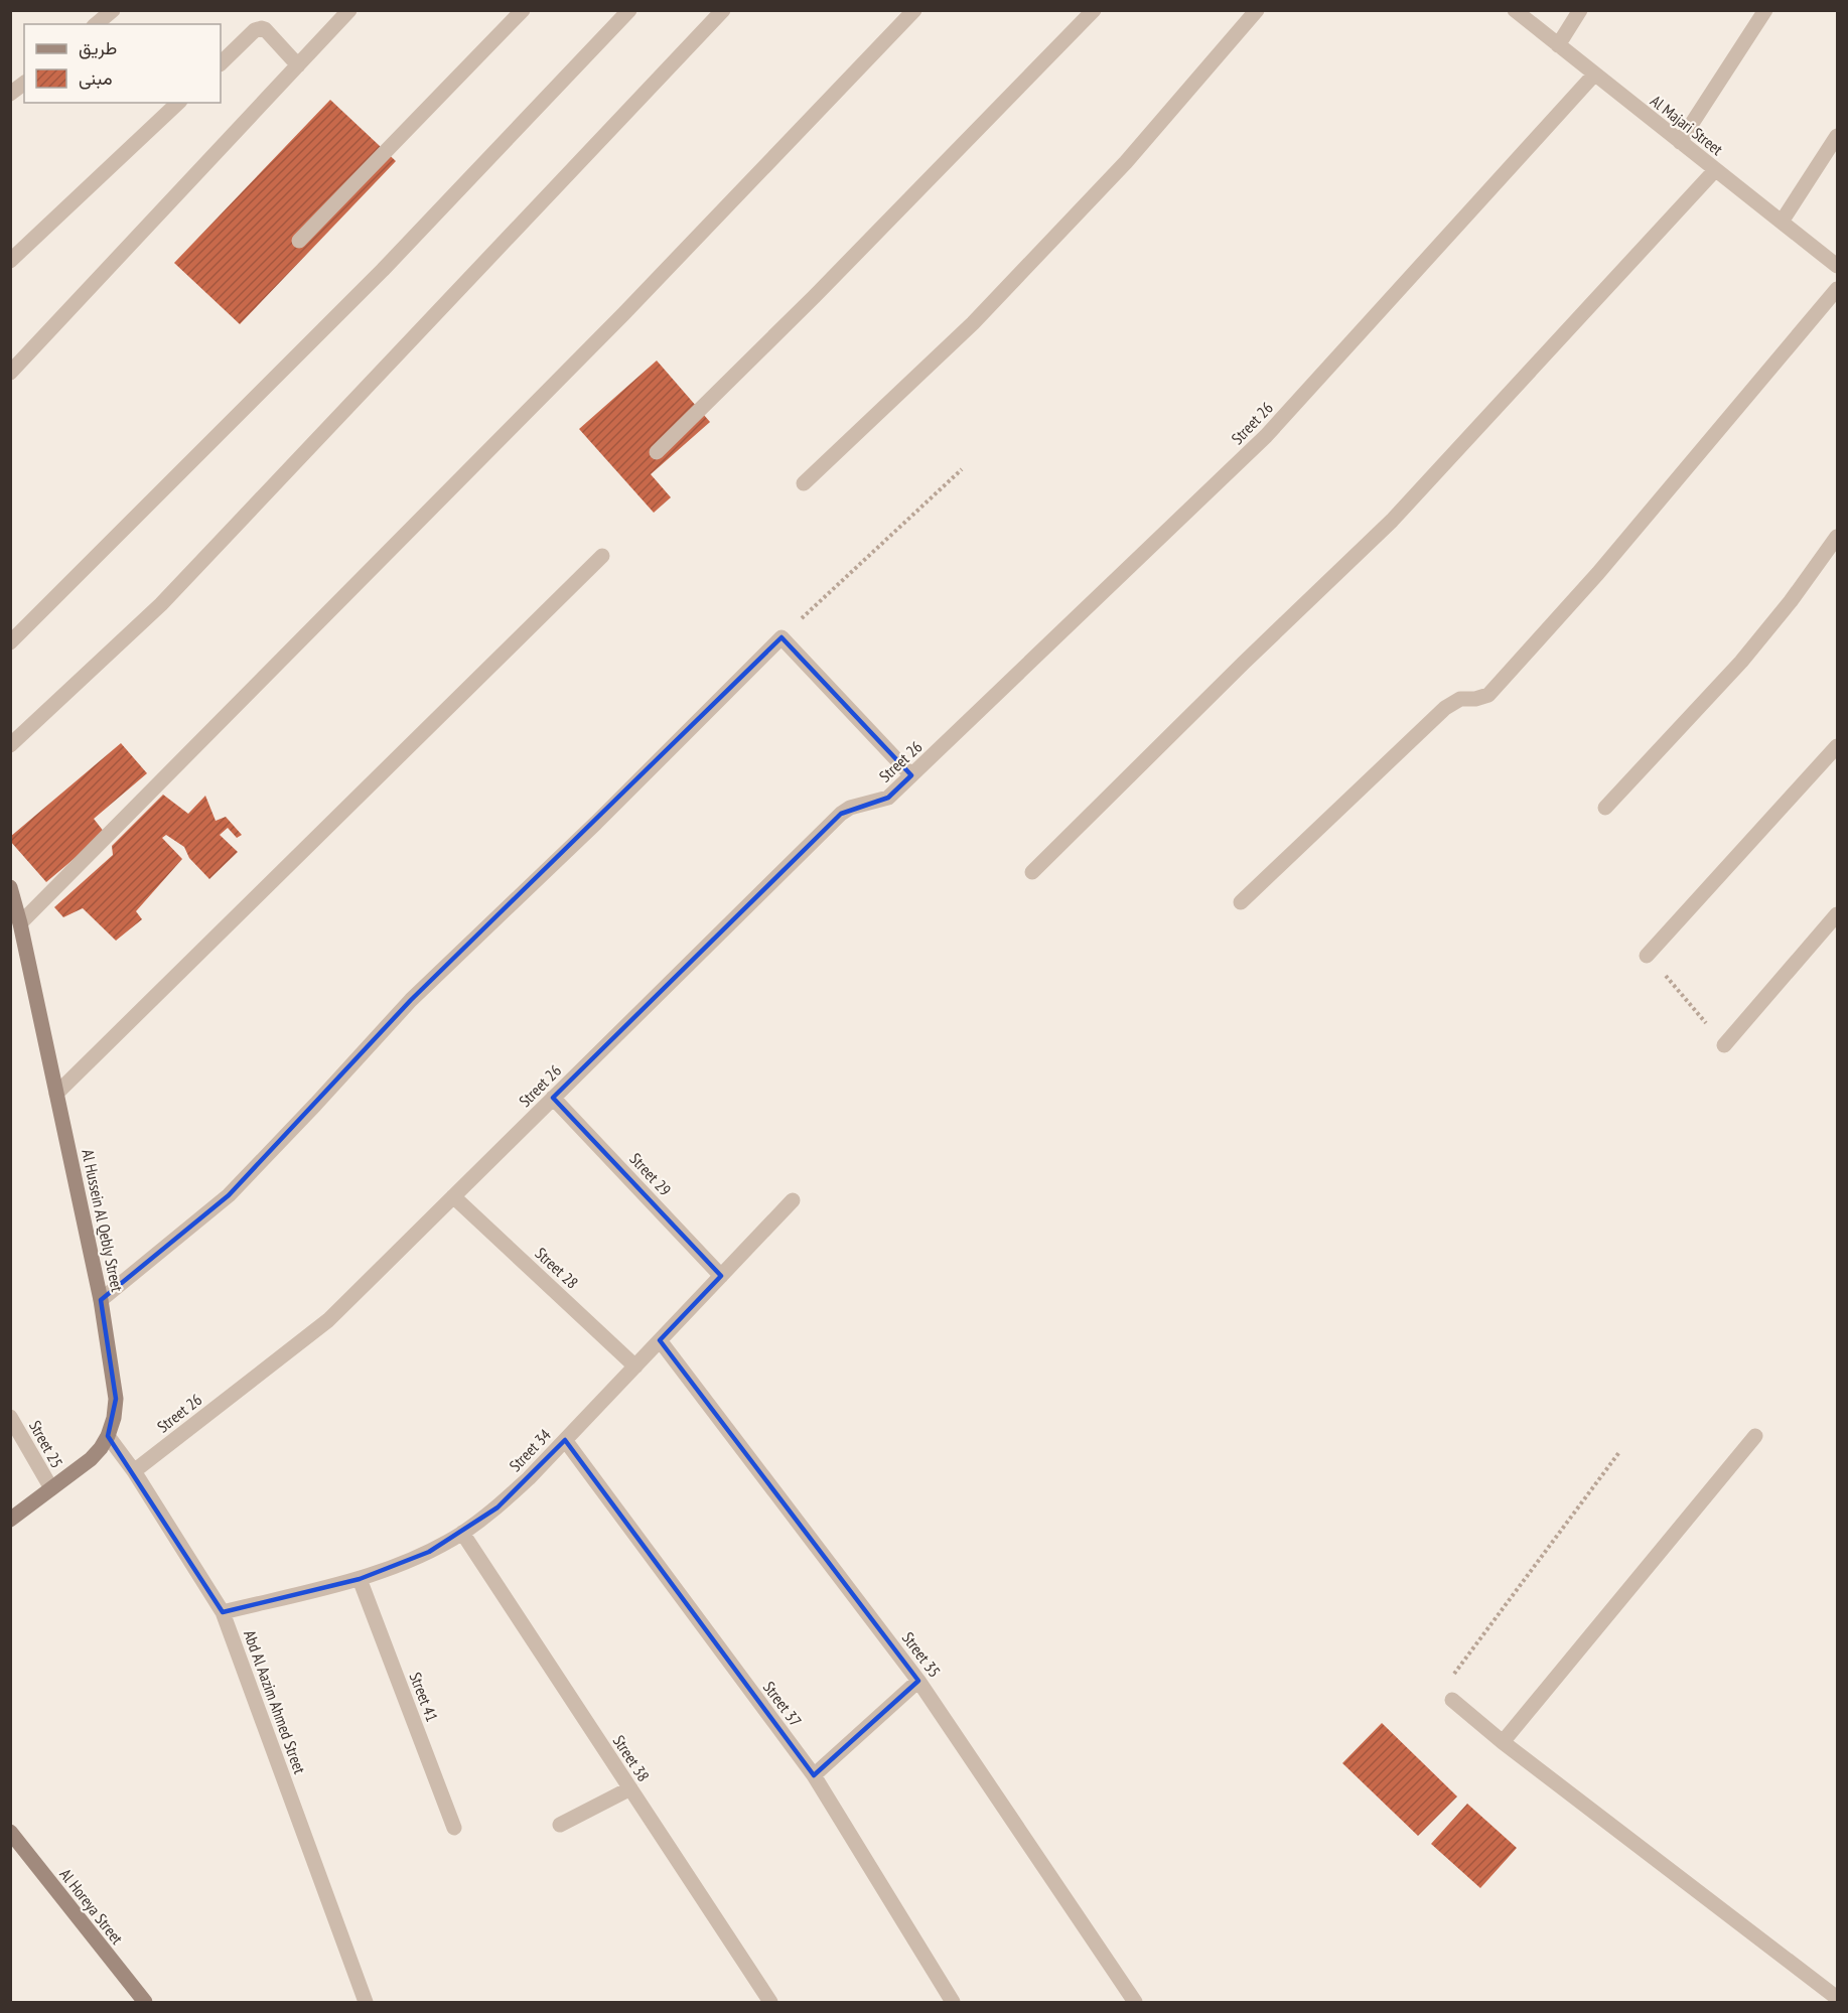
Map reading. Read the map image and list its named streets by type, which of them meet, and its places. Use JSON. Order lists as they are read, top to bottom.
{
  "streets": {
    "main road": ["Al Hussein Al Qebly Street", "Al Horeya Street"],
    "street": [
      "Al Majari Street",
      "Street 26",
      "Street 29",
      "Street 28",
      "Street 25",
      "Street 34",
      "Street 35",
      "Street 41",
      "Abd Al Aazim Ahmed Street",
      "Street 37",
      "Street 38"
    ]
  },
  "crossings": [
    ["Al Majari Street", "Street 26"],
    ["Street 26", "Street 29"],
    ["Street 26", "Street 28"],
    ["Street 26", "Abd Al Aazim Ahmed Street"],
    ["Street 29", "Street 34"],
    ["Al Hussein Al Qebly Street", "Street 25"],
    ["Al Hussein Al Qebly Street", "Abd Al Aazim Ahmed Street"],
    ["Street 28", "Street 34"],
    ["Street 34", "Street 35"],
    ["Street 34", "Street 41"],
    ["Street 34", "Abd Al Aazim Ahmed Street"],
    ["Street 34", "Street 37"],
    ["Street 34", "Street 38"]
  ],
  "legend": ["طريق", "مبنى"]
}
